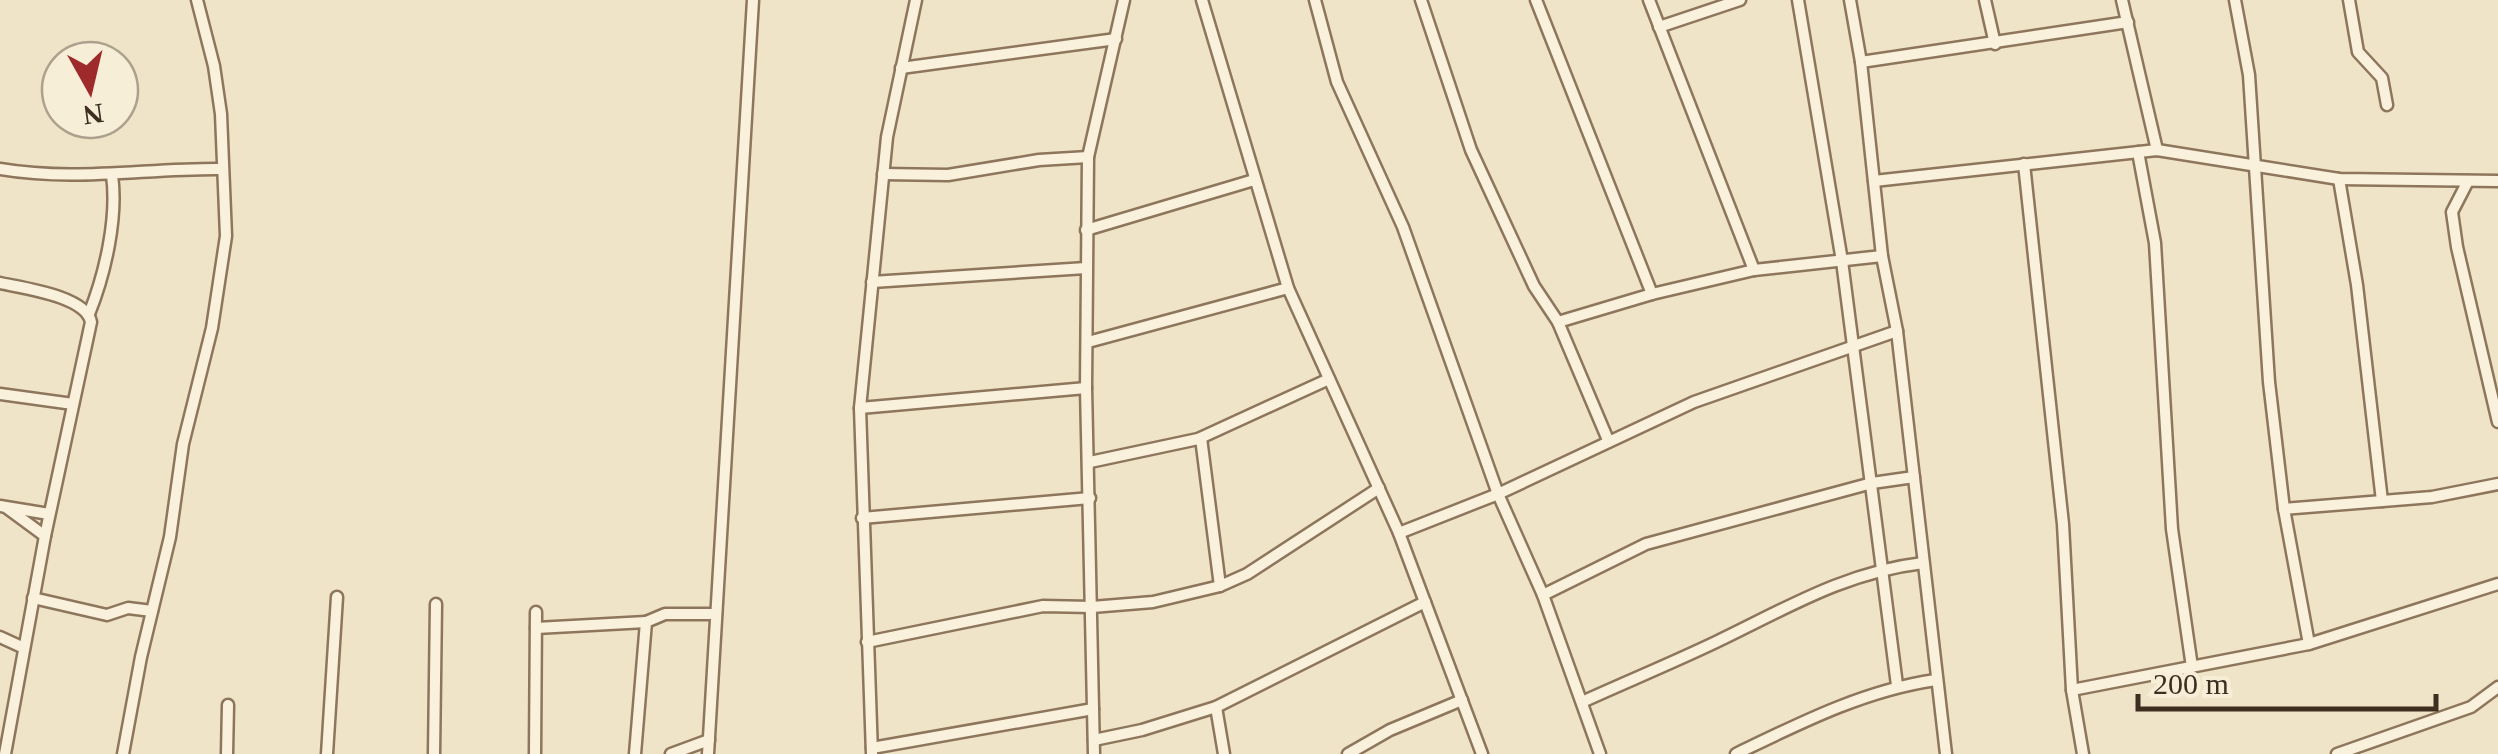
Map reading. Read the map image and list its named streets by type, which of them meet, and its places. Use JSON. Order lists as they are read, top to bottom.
{
  "scale_bar": "200 m",
  "north": "bottom"
}
